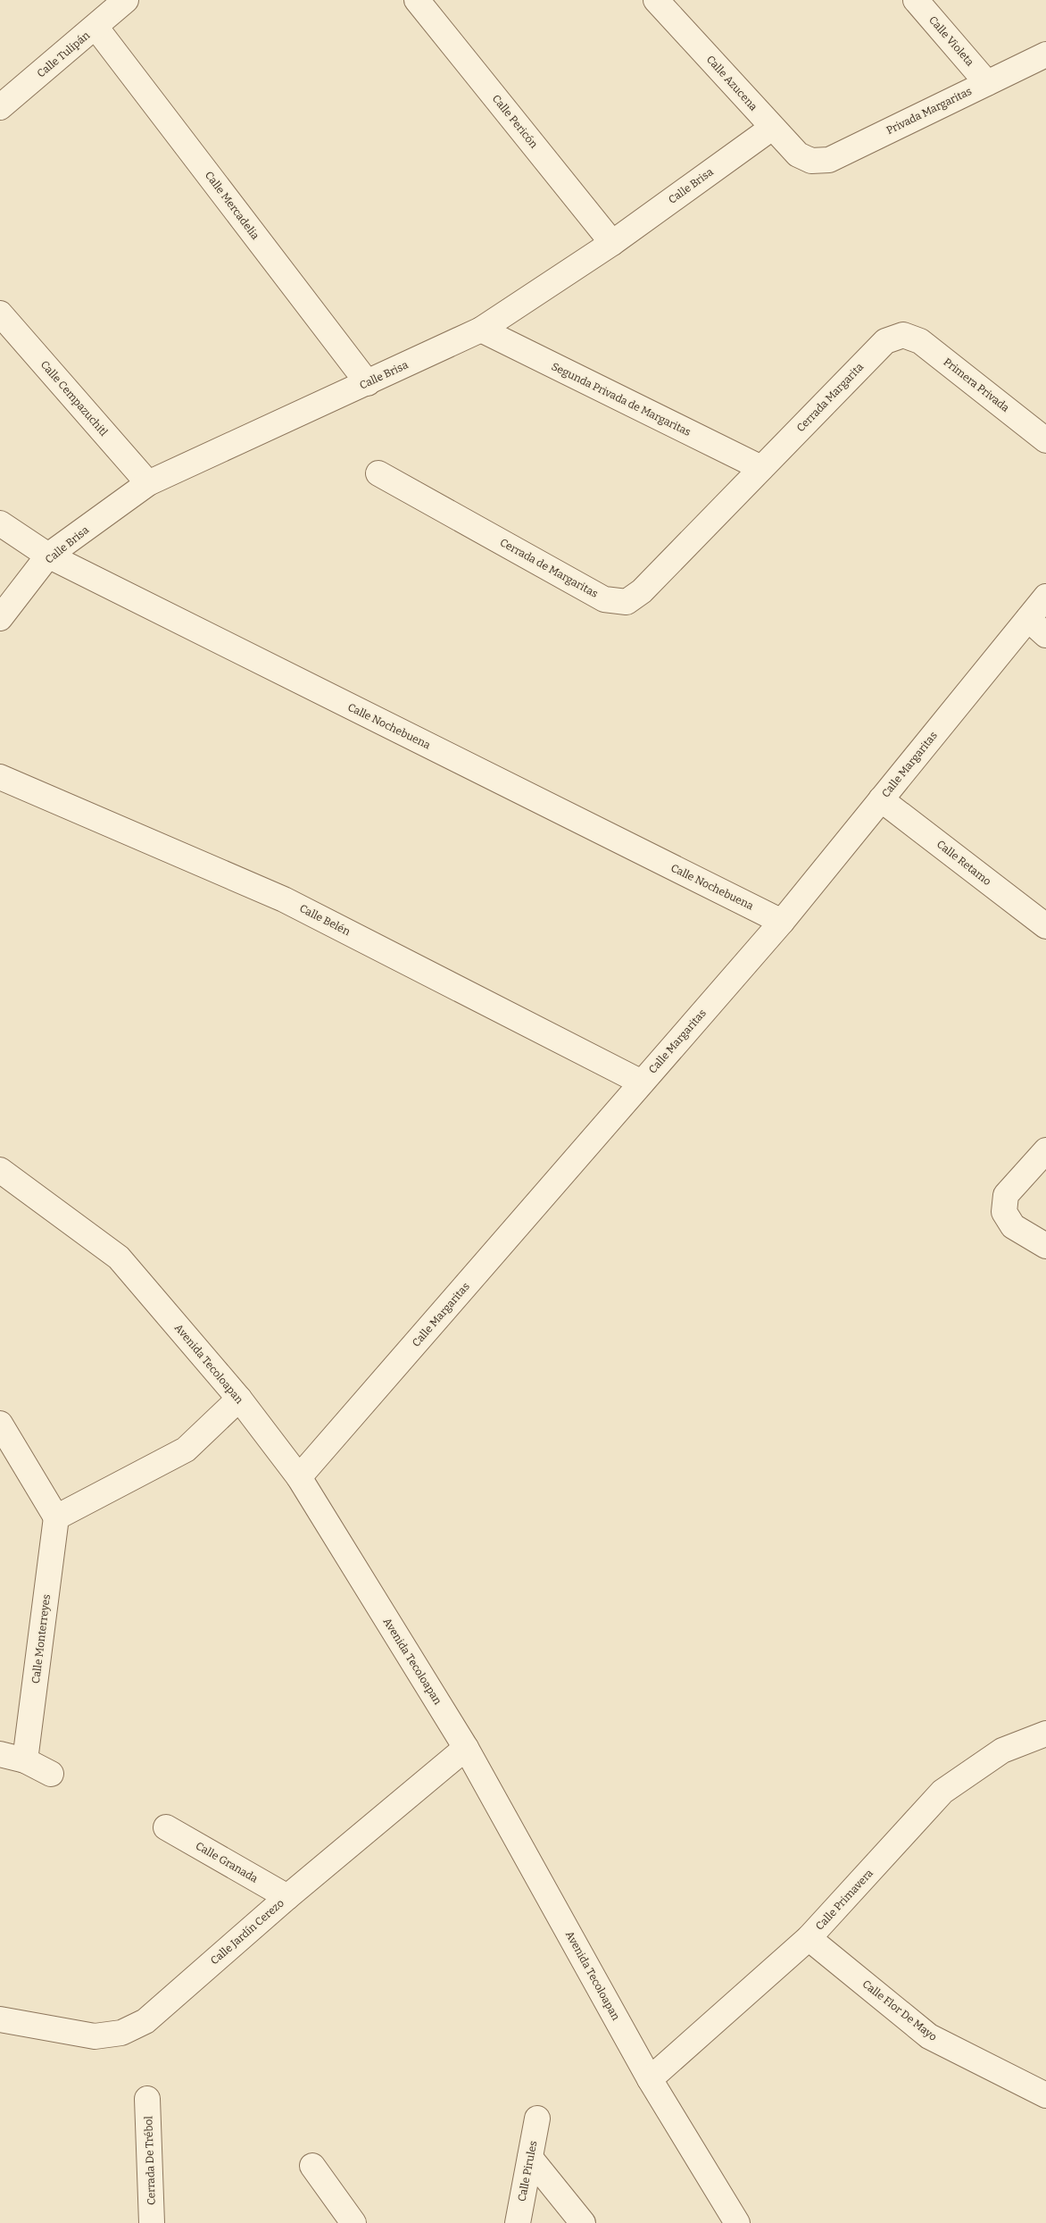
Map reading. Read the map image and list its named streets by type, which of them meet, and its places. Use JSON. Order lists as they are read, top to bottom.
{
  "streets": {
    "street": [
      "Calle Violeta",
      "Calle Tulipán",
      "Calle Azucena",
      "Privada Margaritas",
      "Calle Pericón",
      "Calle Brisa",
      "Calle Mercadelia",
      "Primera Privada",
      "Cerrada Margarita",
      "Calle Cempazuchitl",
      "Segunda Privada de Margaritas",
      "Cerrada de Margaritas",
      "Calle Nochebuena",
      "Calle Margaritas",
      "Calle Retamo",
      "Calle Belén",
      "Avenida Tecoloapan",
      "Calle Monterreyes",
      "Calle Granada",
      "Calle Primavera",
      "Calle Jardín Cerezo",
      "Calle Flor De Mayo",
      "Cerrada De Trébol",
      "Calle Pirules"
    ]
  },
  "crossings": [
    ["Calle Violeta", "Privada Margaritas"],
    ["Calle Tulipán", "Calle Mercadelia"],
    ["Calle Azucena", "Privada Margaritas"],
    ["Calle Azucena", "Calle Brisa"],
    ["Calle Pericón", "Calle Brisa"],
    ["Calle Brisa", "Calle Mercadelia"],
    ["Calle Brisa", "Calle Cempazuchitl"],
    ["Calle Brisa", "Segunda Privada de Margaritas"],
    ["Calle Brisa", "Calle Nochebuena"],
    ["Primera Privada", "Cerrada Margarita"],
    ["Cerrada Margarita", "Segunda Privada de Margaritas"],
    ["Cerrada Margarita", "Cerrada de Margaritas"],
    ["Segunda Privada de Margaritas", "Cerrada de Margaritas"],
    ["Calle Nochebuena", "Calle Margaritas"],
    ["Calle Margaritas", "Calle Retamo"],
    ["Calle Margaritas", "Calle Belén"],
    ["Calle Margaritas", "Avenida Tecoloapan"],
    ["Avenida Tecoloapan", "Calle Primavera"],
    ["Avenida Tecoloapan", "Calle Jardín Cerezo"],
    ["Calle Granada", "Calle Jardín Cerezo"],
    ["Calle Primavera", "Calle Flor De Mayo"]
  ]
}
